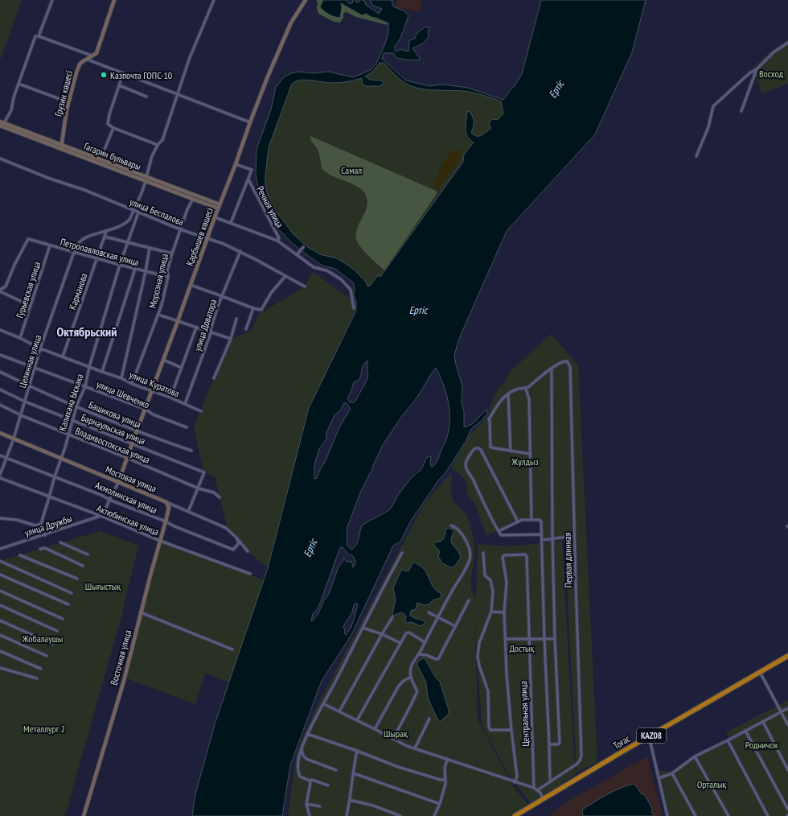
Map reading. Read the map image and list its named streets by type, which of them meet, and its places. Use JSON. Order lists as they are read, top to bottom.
{
  "streets": {
    "highway": ["KAZ08", "Тоғас"],
    "main road": [
      "Грузин көшесі",
      "Гагарин бульвары",
      "Қарбышев көшесі",
      "Мостовая улица",
      "Восточная улица"
    ],
    "street": [
      "Речная улица",
      "улица Беспалова",
      "Петропавловская улица",
      "Морозная улица",
      "Гурьевская улица",
      "Карманова",
      "улица Доватора",
      "Целинная улица",
      "улица Куратова",
      "улица Шевченко",
      "Калихана Ыскака",
      "Башикова улица",
      "Барнаульская улица",
      "Владивостокская улица",
      "Акмолинская улица",
      "Актюбинская улица",
      "улица Дружбы",
      "Первая длинная",
      "Центральная улица"
    ]
  },
  "crossings": [
    ["Грузин көшесі", "Гагарин бульвары"],
    ["Гагарин бульвары", "Қарбышев көшесі"],
    ["Гагарин бульвары", "Морозная улица"],
    ["Гагарин бульвары", "Целинная улица"],
    ["Речная улица", "Қарбышев көшесі"],
    ["улица Беспалова", "Қарбышев көшесі"],
    ["улица Беспалова", "Морозная улица"],
    ["улица Беспалова", "улица Доватора"],
    ["улица Беспалова", "Целинная улица"],
    ["улица Беспалова", "Калихана Ыскака"],
    ["Қарбышев көшесі", "улица Куратова"],
    ["Қарбышев көшесі", "улица Шевченко"],
    ["Қарбышев көшесі", "Башикова улица"],
    ["Қарбышев көшесі", "Барнаульская улица"],
    ["Қарбышев көшесі", "Владивостокская улица"],
    ["Қарбышев көшесі", "Мостовая улица"],
    ["Петропавловская улица", "Морозная улица"],
    ["Петропавловская улица", "Гурьевская улица"],
    ["Петропавловская улица", "Карманова"],
    ["Петропавловская улица", "Целинная улица"],
    ["Петропавловская улица", "Калихана Ыскака"],
    ["Морозная улица", "улица Куратова"],
    ["Гурьевская улица", "улица Куратова"],
    ["Карманова", "Целинная улица"],
    ["Карманова", "улица Куратова"],
    ["улица Доватора", "улица Куратова"],
    ["Целинная улица", "улица Куратова"],
    ["Целинная улица", "улица Шевченко"],
    ["Целинная улица", "Башикова улица"],
    ["Целинная улица", "Барнаульская улица"],
    ["Целинная улица", "Владивостокская улица"],
    ["Целинная улица", "Мостовая улица"],
    ["Целинная улица", "Акмолинская улица"],
    ["улица Куратова", "Калихана Ыскака"],
    ["улица Шевченко", "Калихана Ыскака"],
    ["Калихана Ыскака", "Башикова улица"],
    ["Калихана Ыскака", "Барнаульская улица"],
    ["Калихана Ыскака", "Владивостокская улица"],
    ["Калихана Ыскака", "Мостовая улица"],
    ["Калихана Ыскака", "Акмолинская улица"],
    ["Калихана Ыскака", "Актюбинская улица"],
    ["Барнаульская улица", "Владивостокская улица"],
    ["Мостовая улица", "Акмолинская улица"],
    ["Мостовая улица", "Восточная улица"],
    ["Акмолинская улица", "Восточная улица"],
    ["Актюбинская улица", "улица Дружбы"],
    ["Актюбинская улица", "Восточная улица"]
  ],
  "districts": ["Октябрьский"],
  "water": ["Ертіс"],
  "parks": [
    "Восход",
    "Самал",
    "Жұлдыз",
    "Шығыстық",
    "Жобалаушы",
    "Достық",
    "Металлург 2",
    "Шырақ",
    "Родничок",
    "Орталық"
  ],
  "places": ["Казпочта ГОПС-10"]
}
